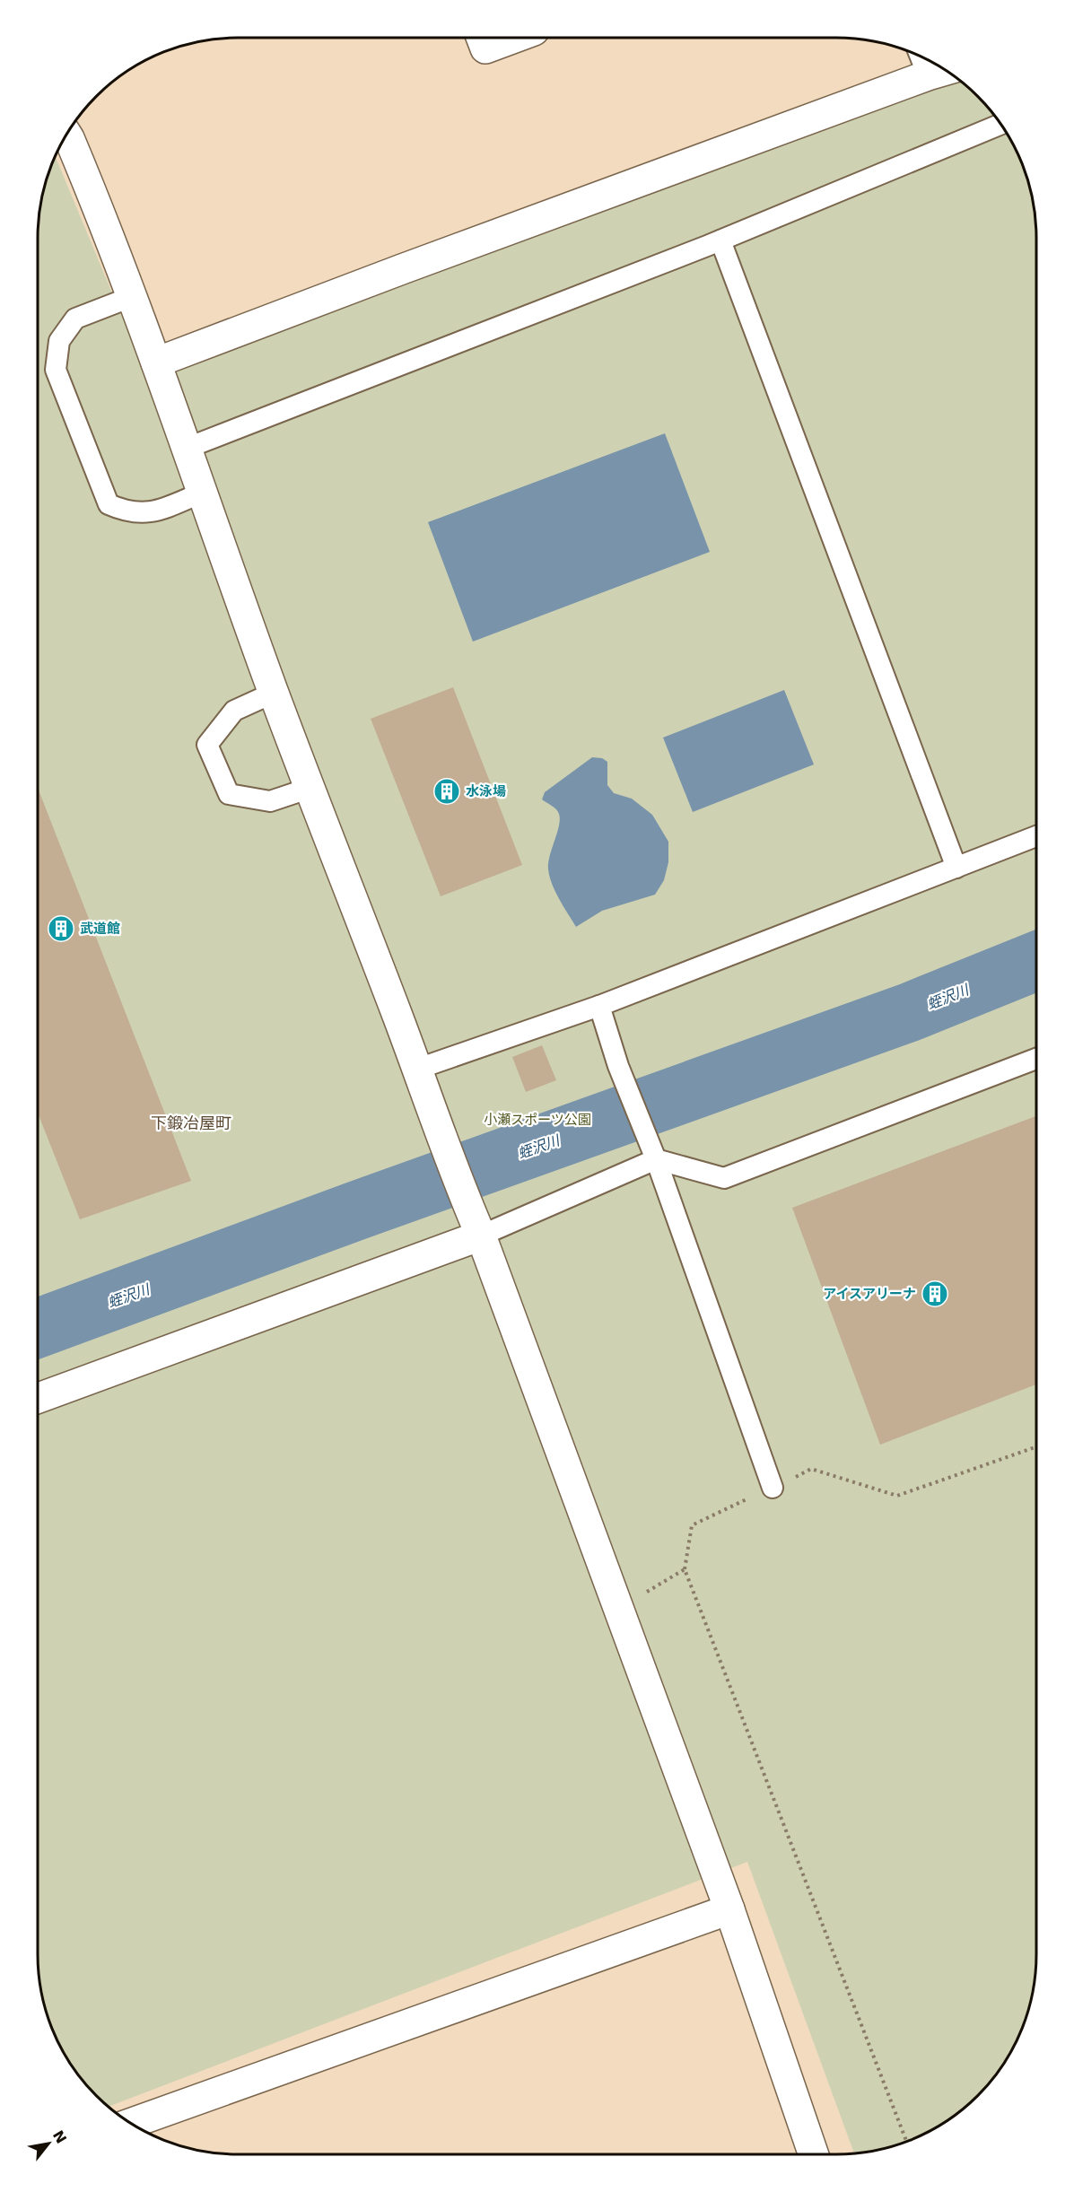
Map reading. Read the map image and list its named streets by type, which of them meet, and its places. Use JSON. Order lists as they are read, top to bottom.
{
  "districts": ["下鍛冶屋町"],
  "water": ["蛭沢川"],
  "parks": ["小瀬スポーツ公園"],
  "places": {
    "building": ["水泳場", "武道館", "アイスアリーナ"]
  },
  "north": "top right"
}
